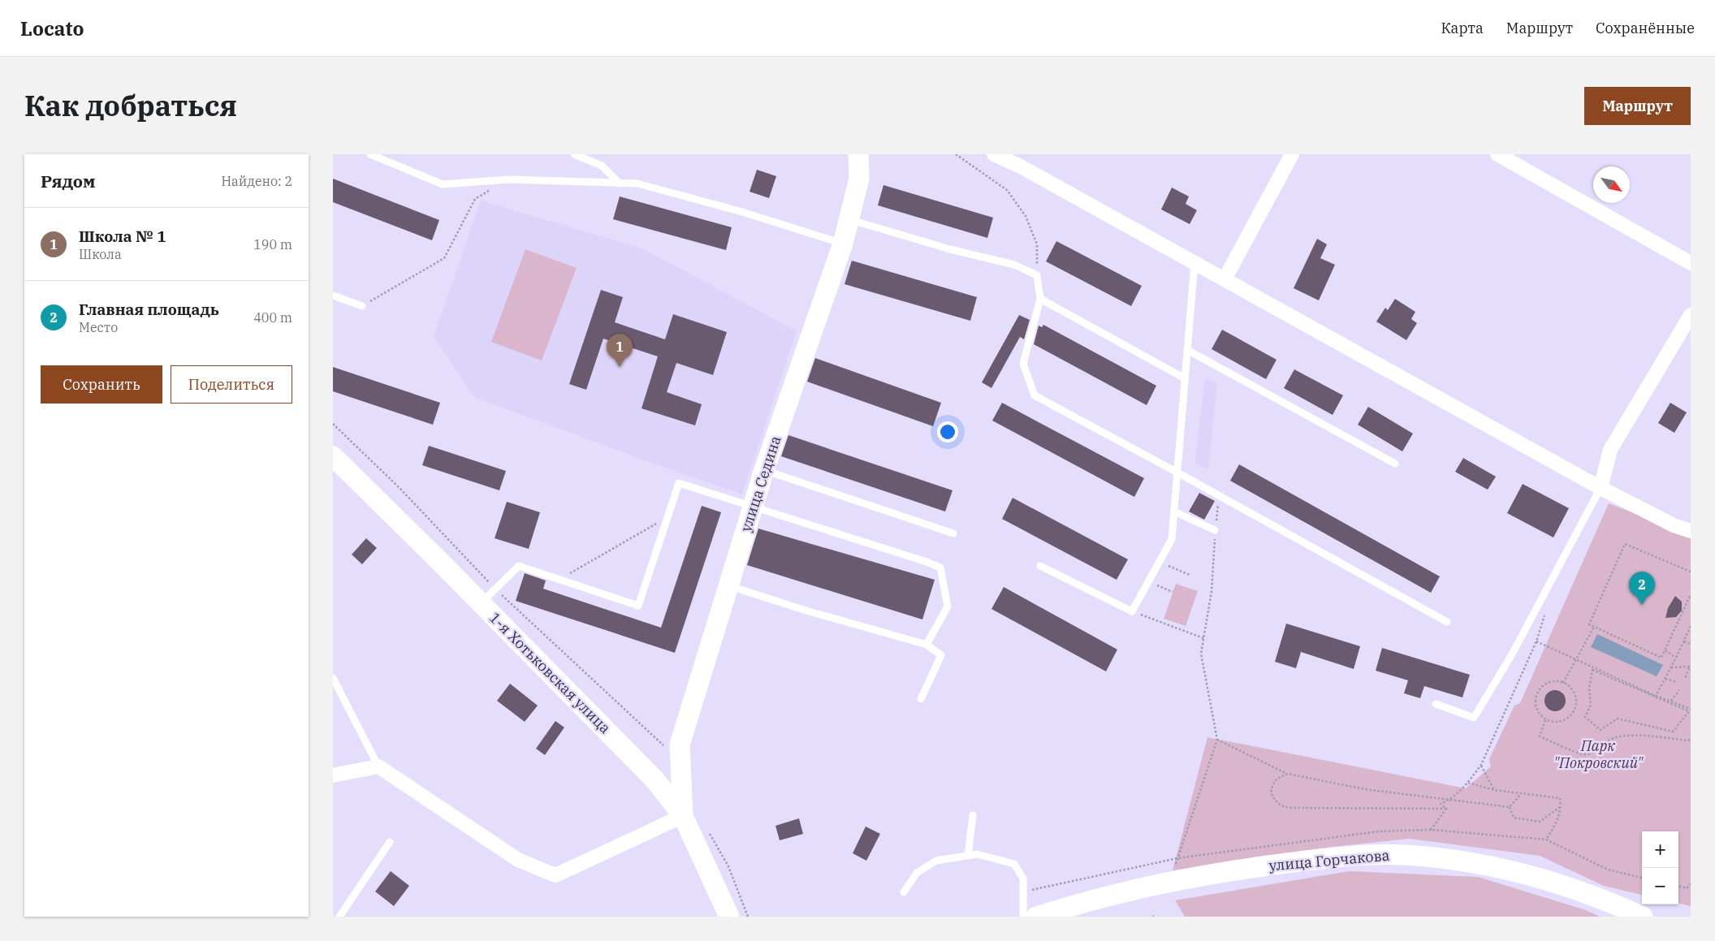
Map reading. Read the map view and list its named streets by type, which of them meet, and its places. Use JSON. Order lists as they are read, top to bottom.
{
  "streets": {
    "main road": ["улица Седина", "1-я Хотьковская улица", "улица Горчакова"]
  },
  "crossings": [
    ["улица Седина", "1-я Хотьковская улица"]
  ],
  "parks": ["Парк \"Покровский\""],
  "north": "bottom right",
  "page": {
    "header": "Locato",
    "nav": ["Карта", "Маршрут", "Сохранённые"],
    "title": "Как добраться",
    "buttons": [
      "Маршрут",
      ["Сохранить", "Поделиться"]
    ],
    "heading": ["Рядом", "Найдено: 2"],
    "list": [
      {
        "mark": "1",
        "name": "Школа № 1",
        "note": "Школа",
        "value": "190 m"
      },
      {
        "mark": "2",
        "name": "Главная площадь",
        "note": "Место",
        "value": "400 m"
      }
    ],
    "pins": ["1", "2"],
    "map_buttons": ["+", "−"]
  }
}
